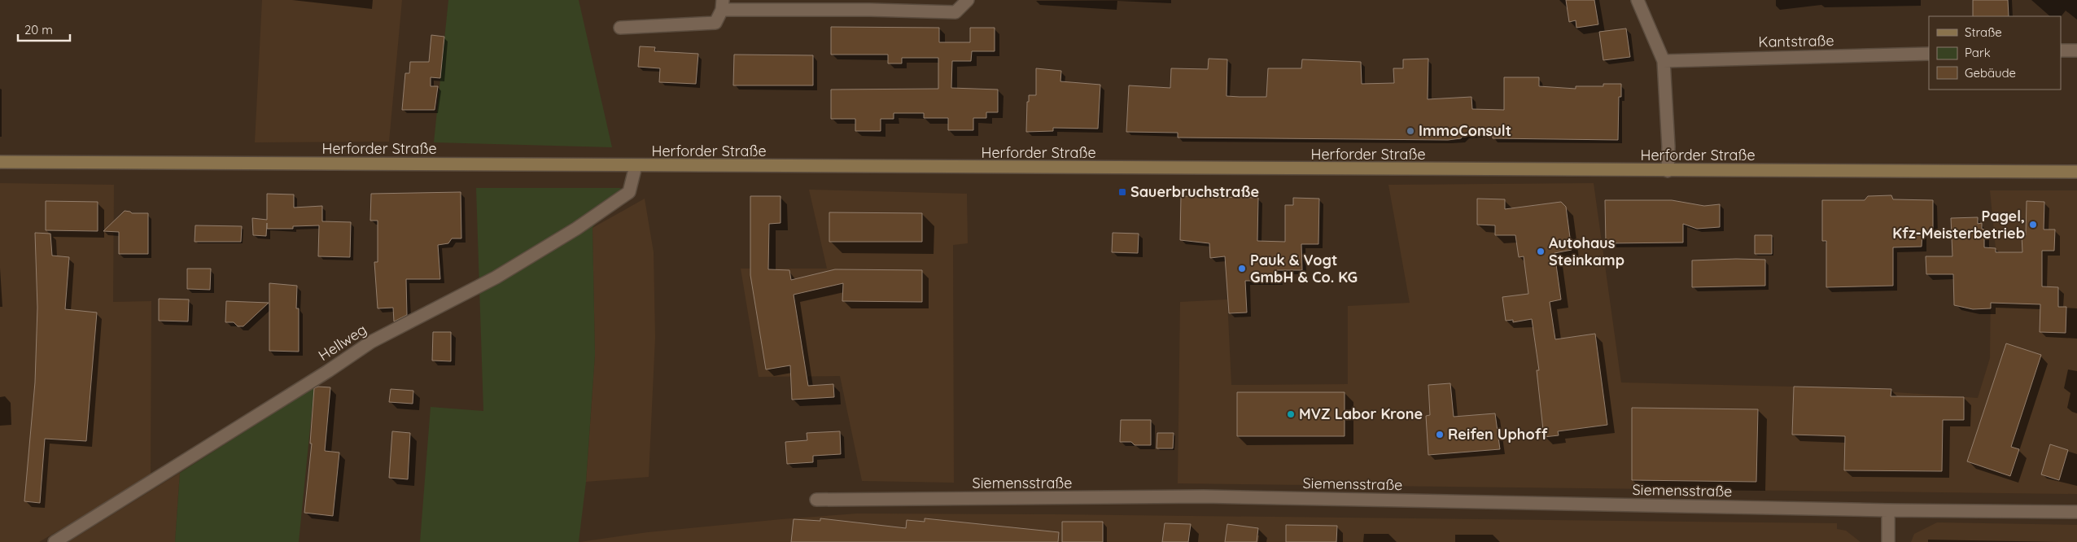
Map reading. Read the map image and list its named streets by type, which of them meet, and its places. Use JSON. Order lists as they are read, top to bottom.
{
  "streets": {
    "main road": ["Herforder Straße"],
    "street": ["Kantstraße", "Hellweg", "Siemensstraße"]
  },
  "crossings": [
    ["Herforder Straße", "Hellweg"]
  ],
  "places": {
    "other": [
      "ImmoConsult",
      "Pagel, Kfz-Meisterbetrieb",
      "Autohaus Steinkamp",
      "Pauk & Vogt GmbH & Co. KG",
      "MVZ Labor Krone",
      "Reifen Uphoff"
    ],
    "transit": ["Sauerbruchstraße"]
  },
  "legend": ["Straße", "Park", "Gebäude"],
  "scale_bar": "20 m"
}
